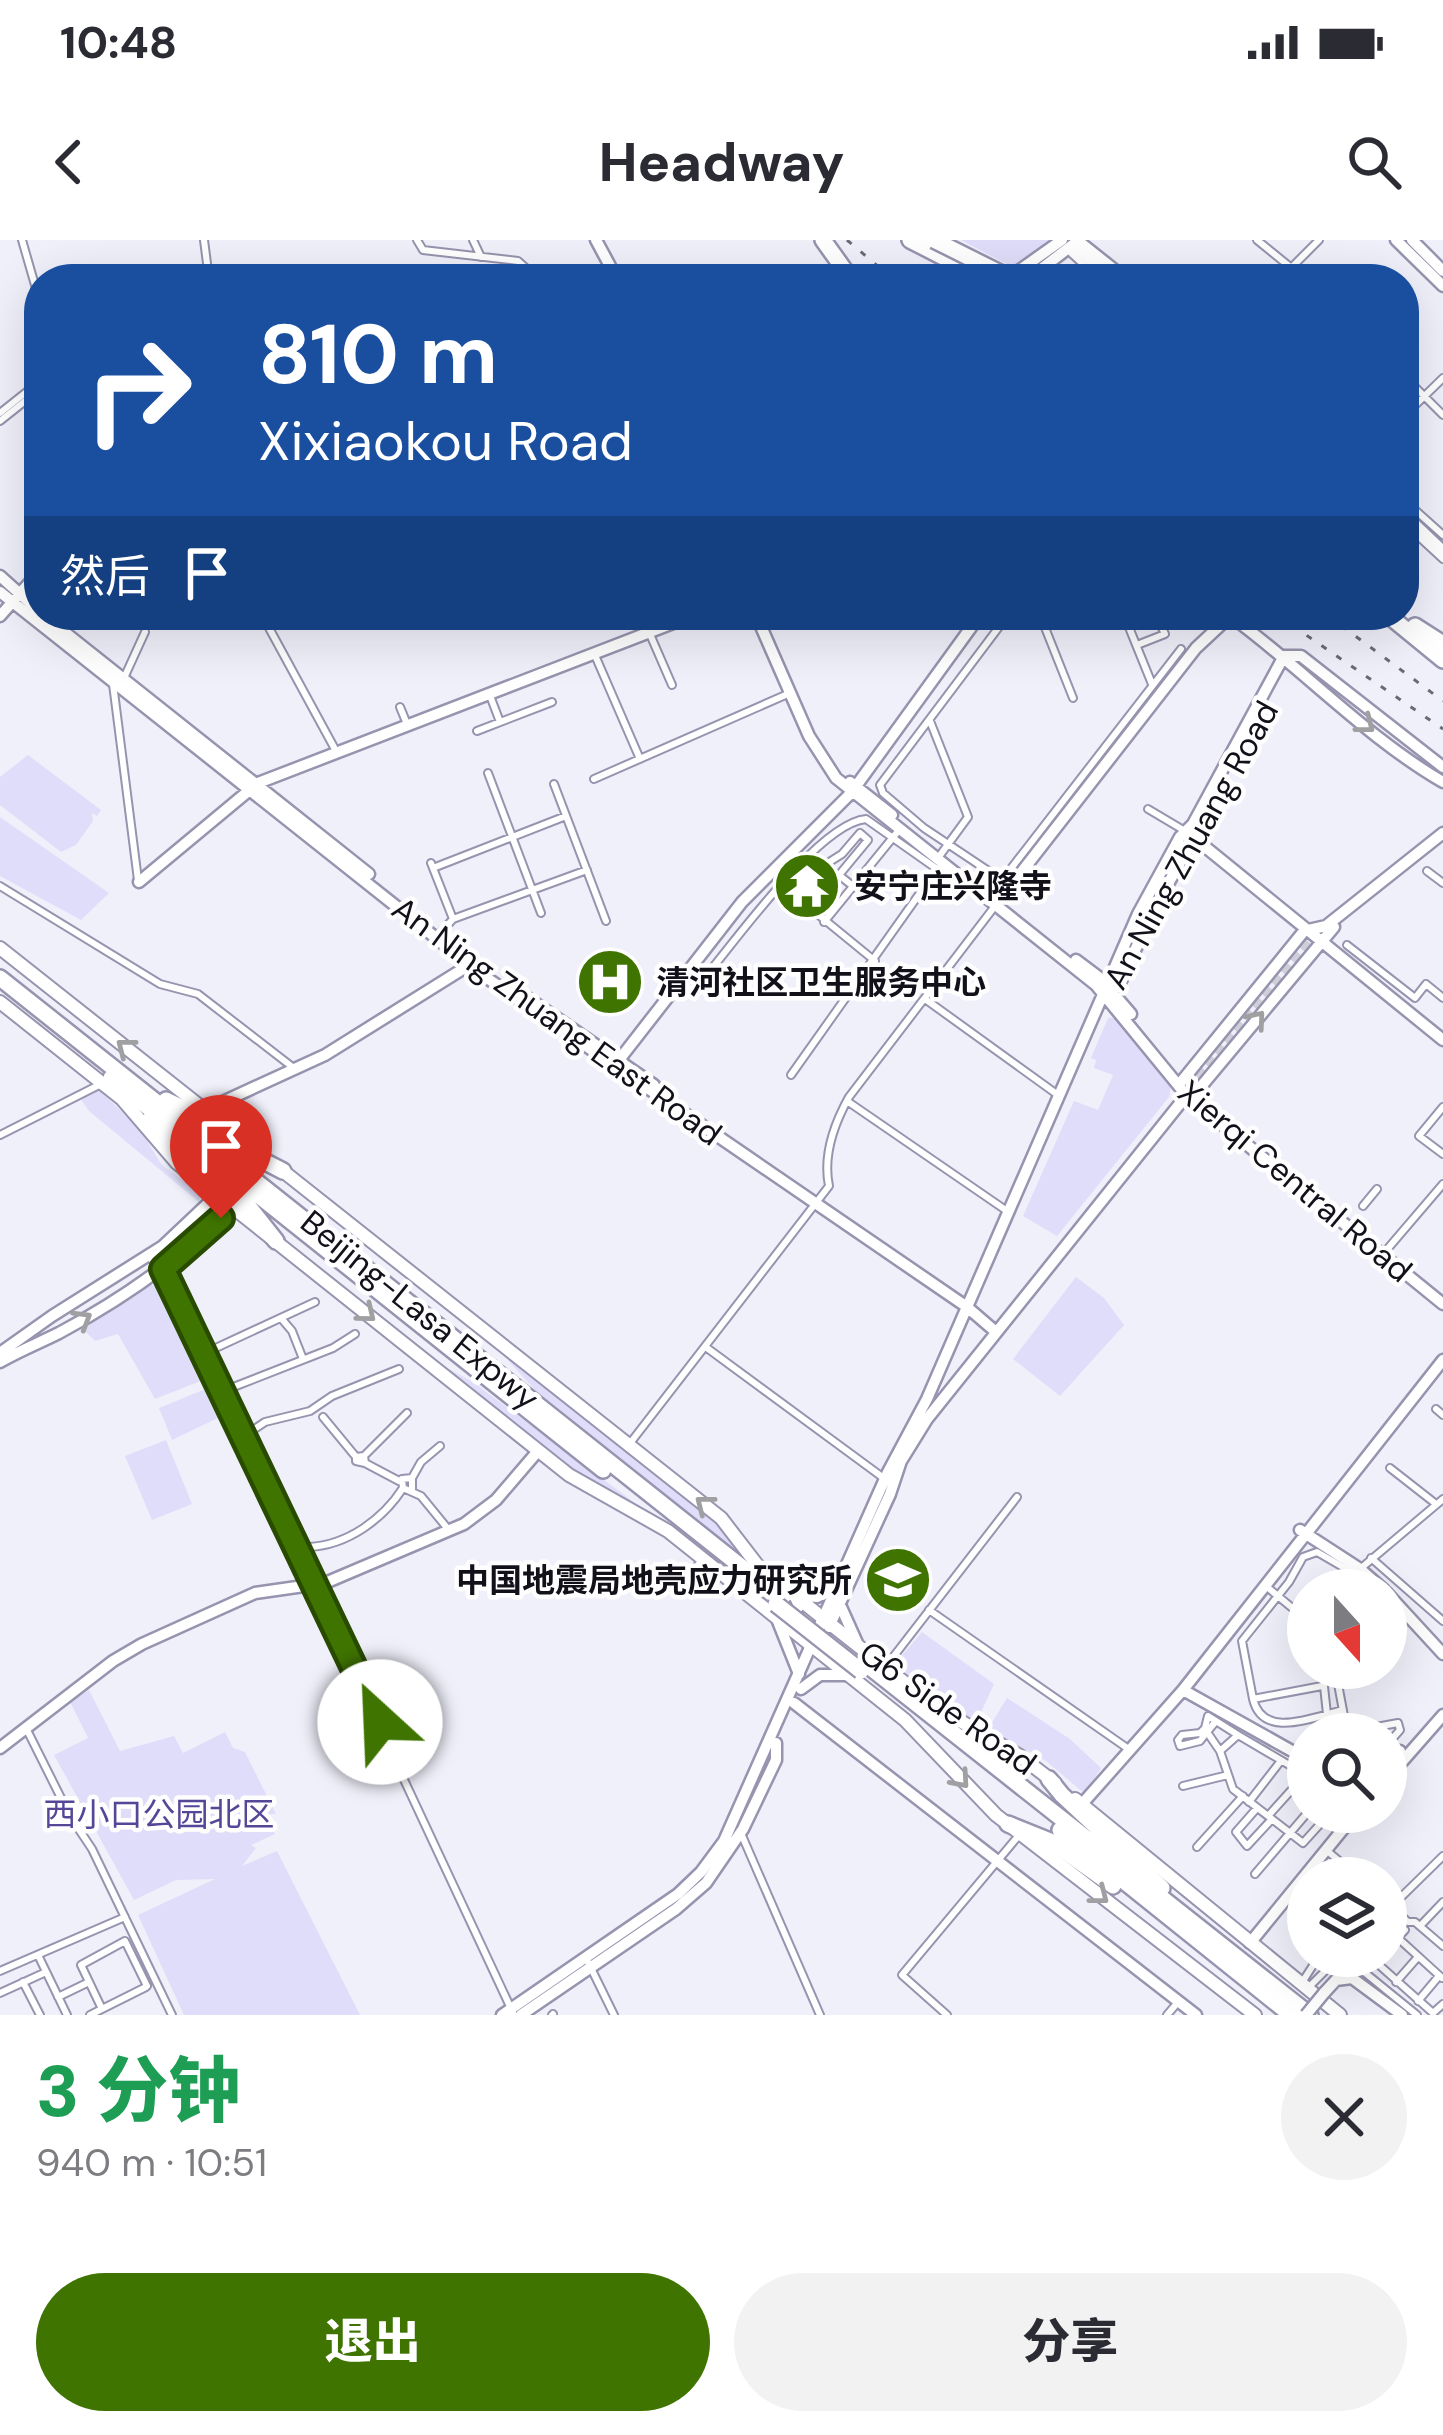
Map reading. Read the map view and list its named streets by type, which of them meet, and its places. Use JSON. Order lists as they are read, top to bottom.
{
  "streets": {
    "highway": ["Beijing-Lasa Expwy"],
    "main road": [
      "An Ning Zhuang Road",
      "An Ning Zhuang East Road",
      "Xierqi Central Road",
      "G6 Side Road"
    ]
  },
  "crossings": [
    ["An Ning Zhuang Road", "An Ning Zhuang East Road"],
    ["An Ning Zhuang Road", "Xierqi Central Road"],
    ["Beijing-Lasa Expwy", "G6 Side Road"]
  ],
  "parks": ["西小口公园北区"],
  "places": {
    "temple": ["安宁庄兴隆寺"],
    "hospital": ["清河社区卫生服务中心"],
    "school or university": ["中国地震局地壳应力研究所"]
  },
  "north": "bottom",
  "page": {
    "status": "10:48",
    "header": "Headway",
    "turn": ["810 m", "Xixiaokou Road"],
    "then": "然后",
    "heading": ["3 分钟", "940 m · 10:51"],
    "buttons": ["退出", "分享"]
  }
}
